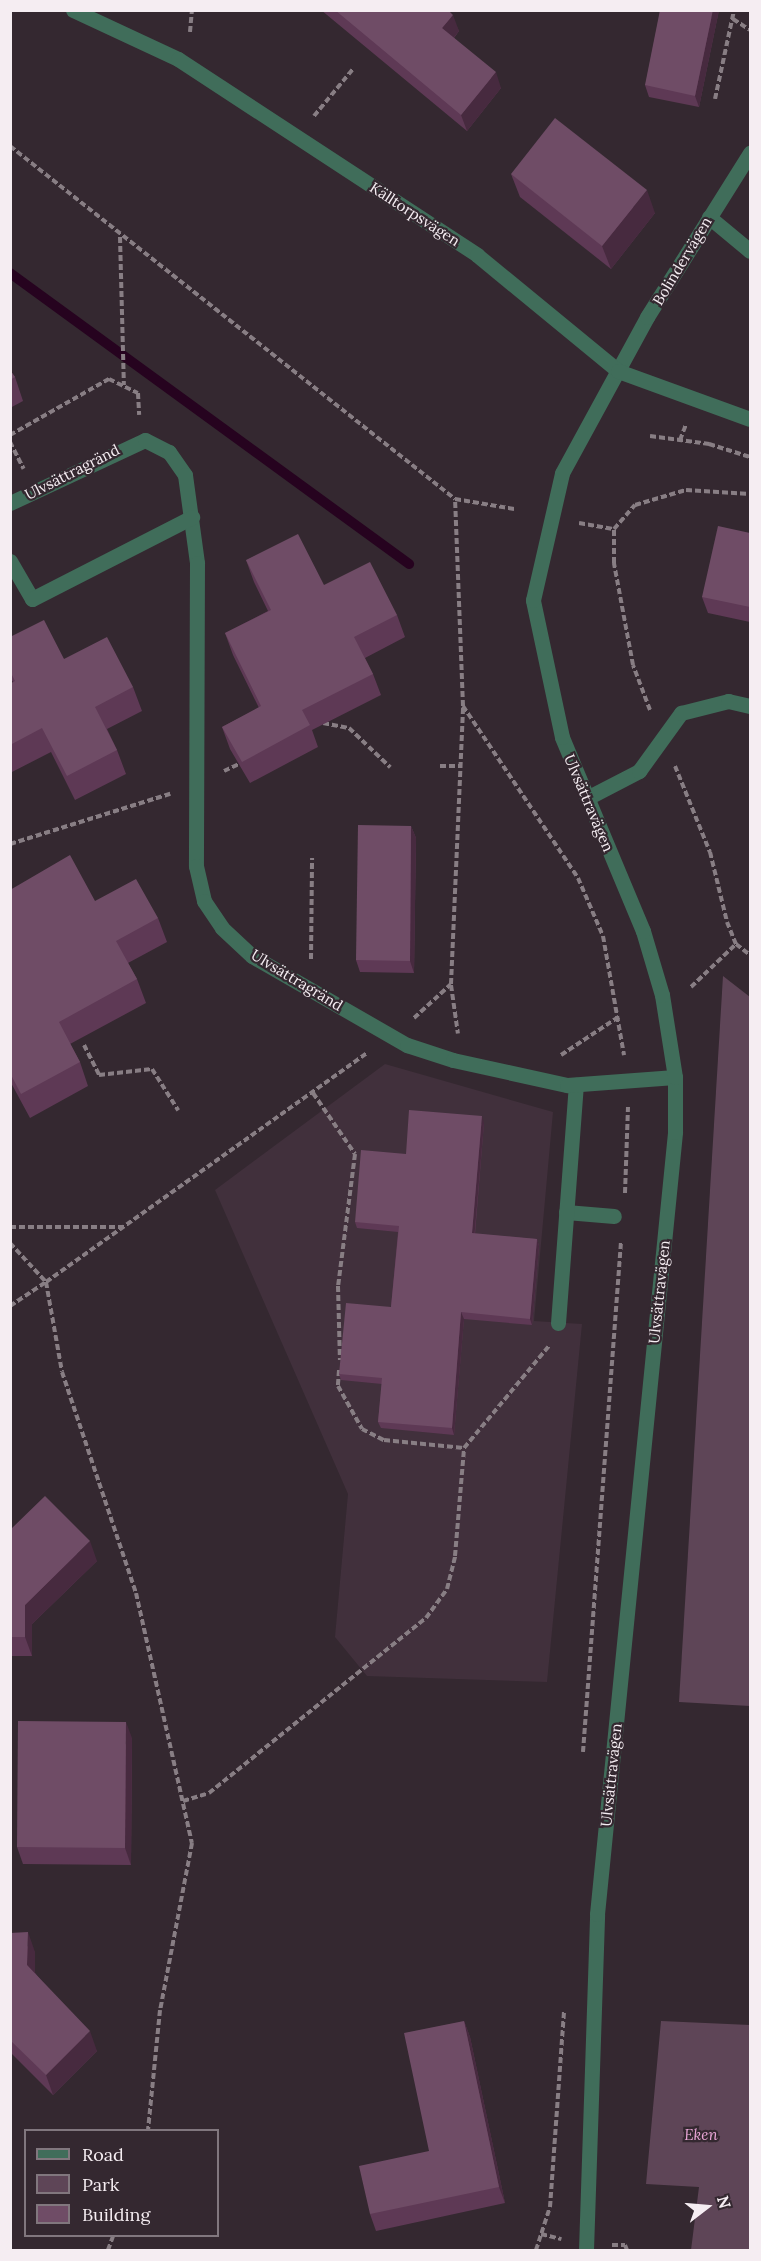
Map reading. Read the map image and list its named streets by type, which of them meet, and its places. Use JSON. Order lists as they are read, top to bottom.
{
  "streets": {
    "street": [
      "Källtorpsvägen",
      "Bolindervägen",
      "Ulvsättragränd",
      "Ulvsättravägen"
    ]
  },
  "crossings": [
    ["Källtorpsvägen", "Bolindervägen"],
    ["Källtorpsvägen", "Ulvsättravägen"],
    ["Bolindervägen", "Ulvsättravägen"],
    ["Ulvsättragränd", "Ulvsättravägen"]
  ],
  "parks": ["Eken"],
  "legend": ["Road", "Park", "Building"],
  "north": "right"
}
